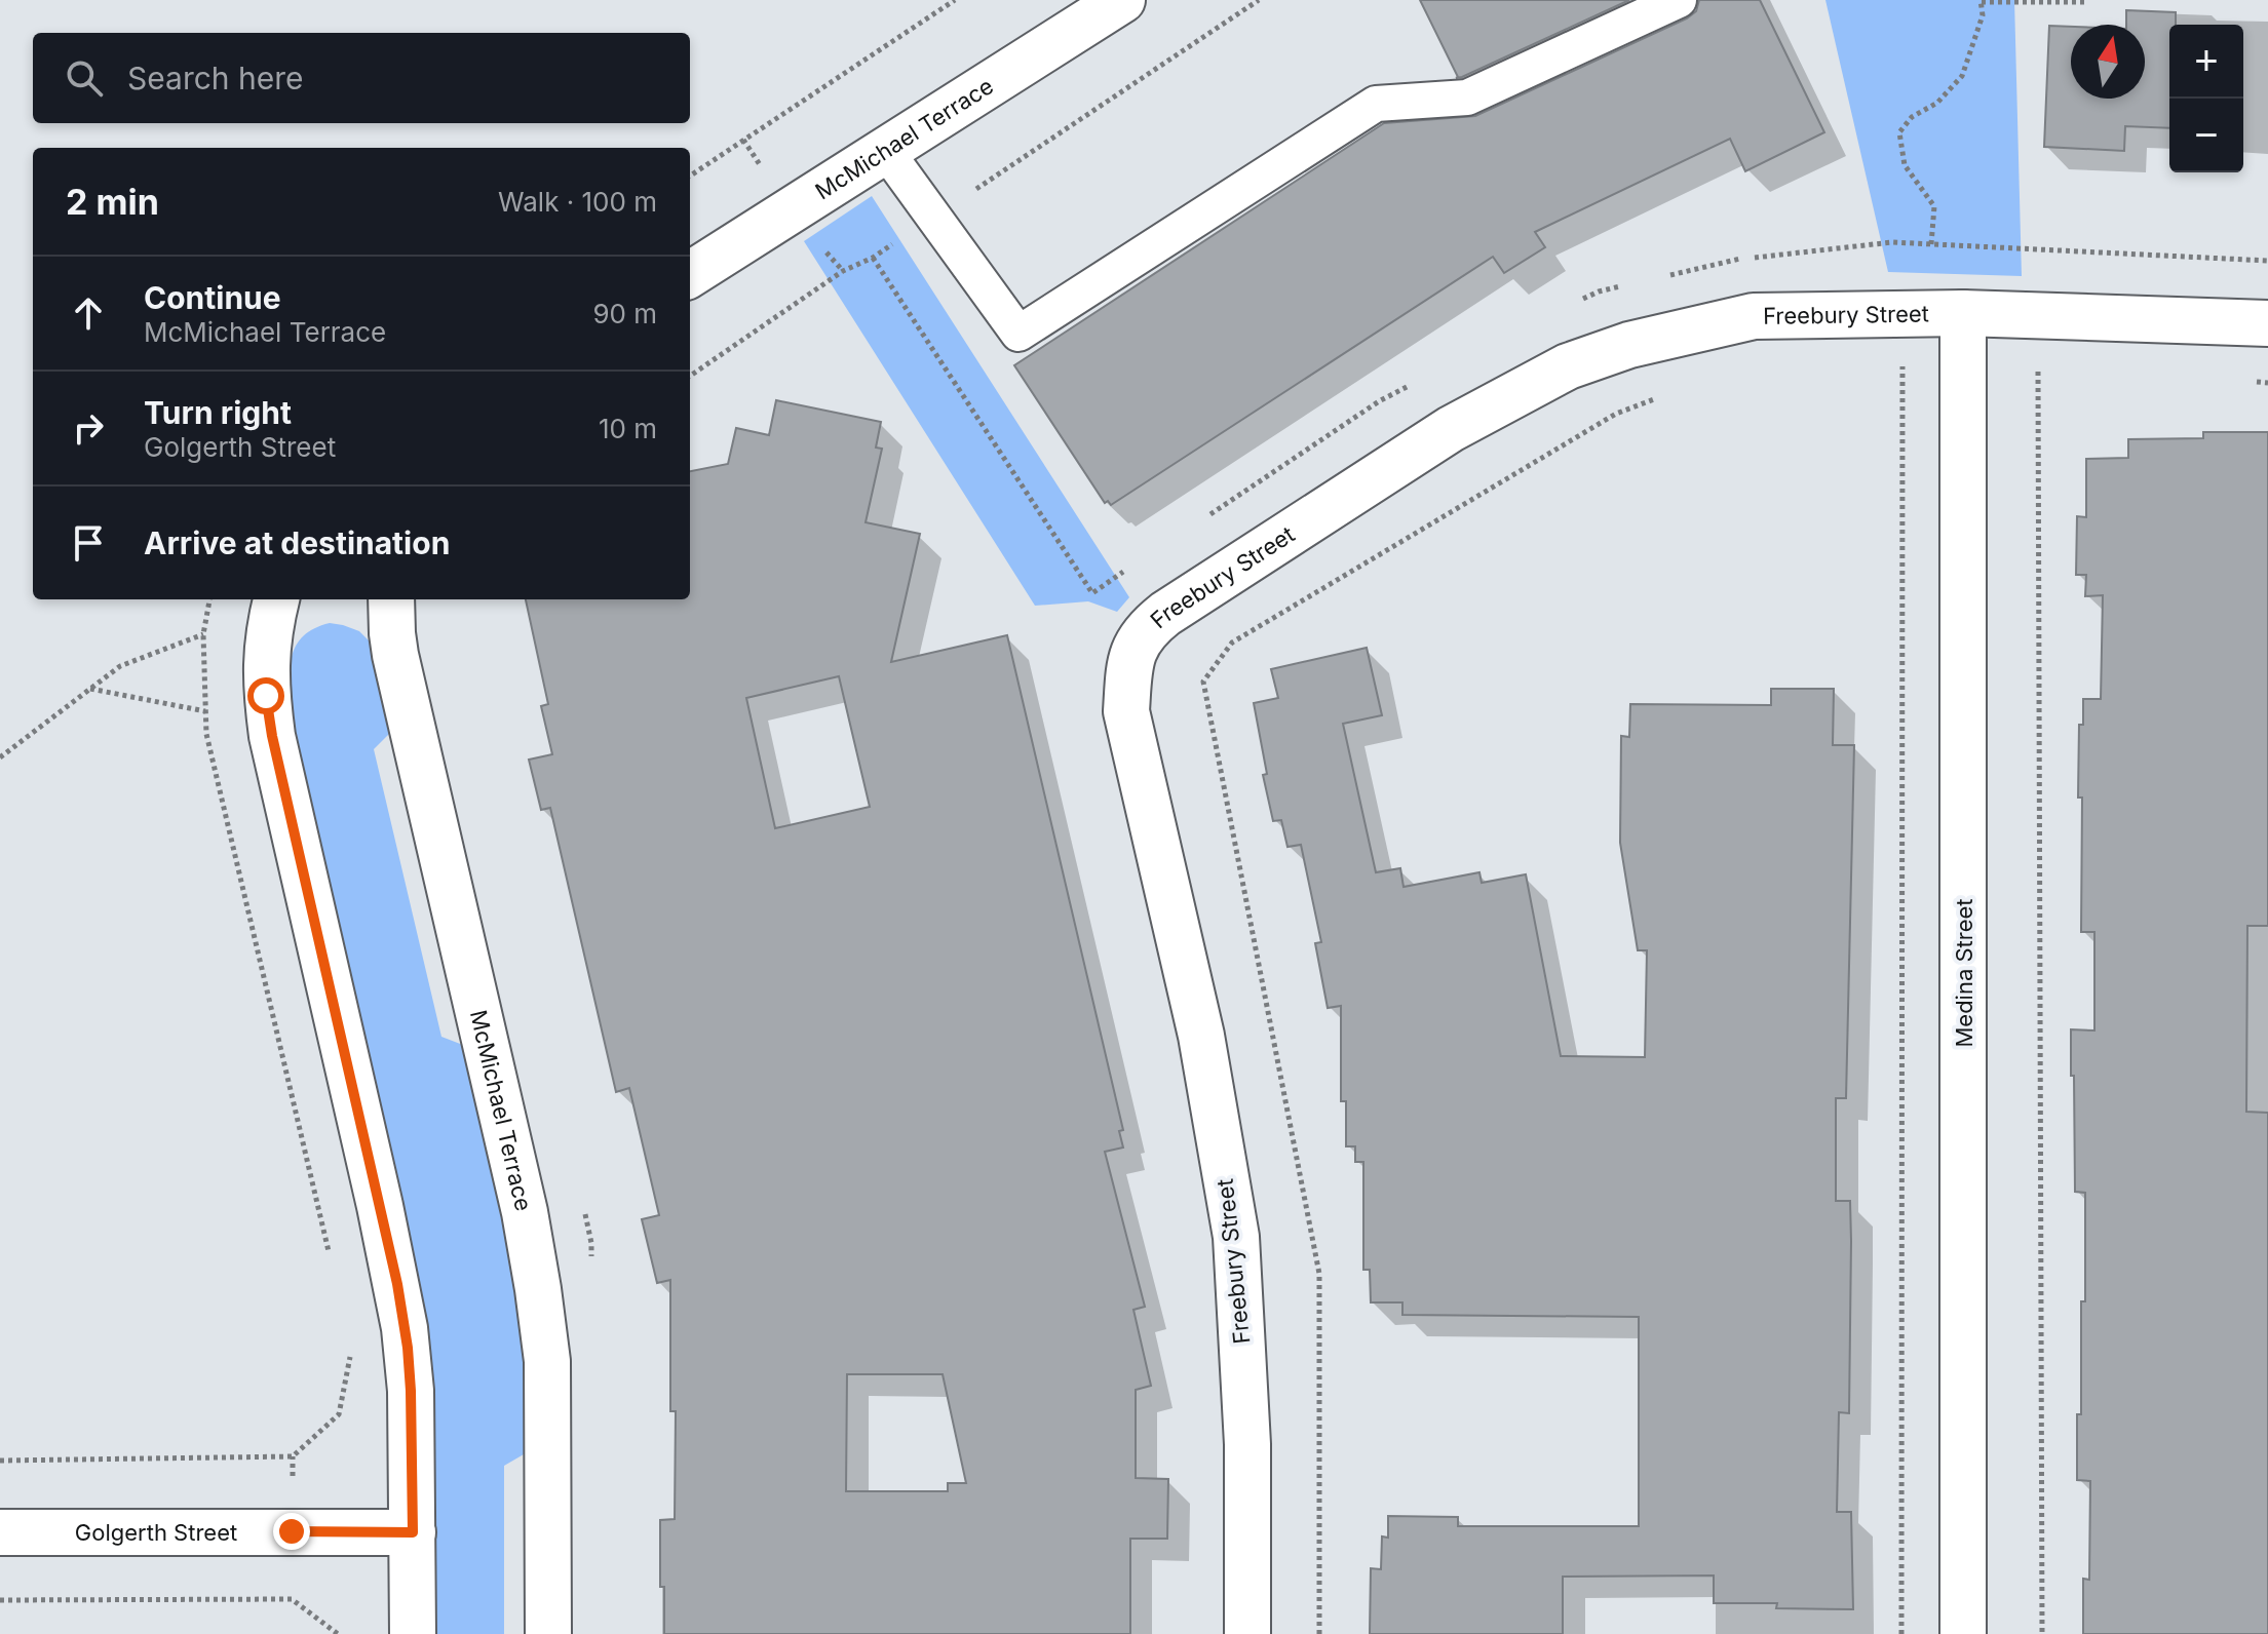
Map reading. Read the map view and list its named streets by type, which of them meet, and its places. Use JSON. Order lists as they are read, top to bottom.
{
  "streets": {
    "street": [
      "McMichael Terrace",
      "Freebury Street",
      "Medina Street",
      "Golgerth Street"
    ]
  },
  "crossings": [
    ["Freebury Street", "Medina Street"]
  ],
  "north": "top",
  "page": {
    "map_buttons": ["+", "−"],
    "search": "Search here",
    "heading": ["2 min", "Walk · 100 m"],
    "list": [
      ["Continue", "McMichael Terrace", "90 m"],
      ["Turn right", "Golgerth Street", "10 m"],
      "Arrive at destination"
    ]
  }
}
